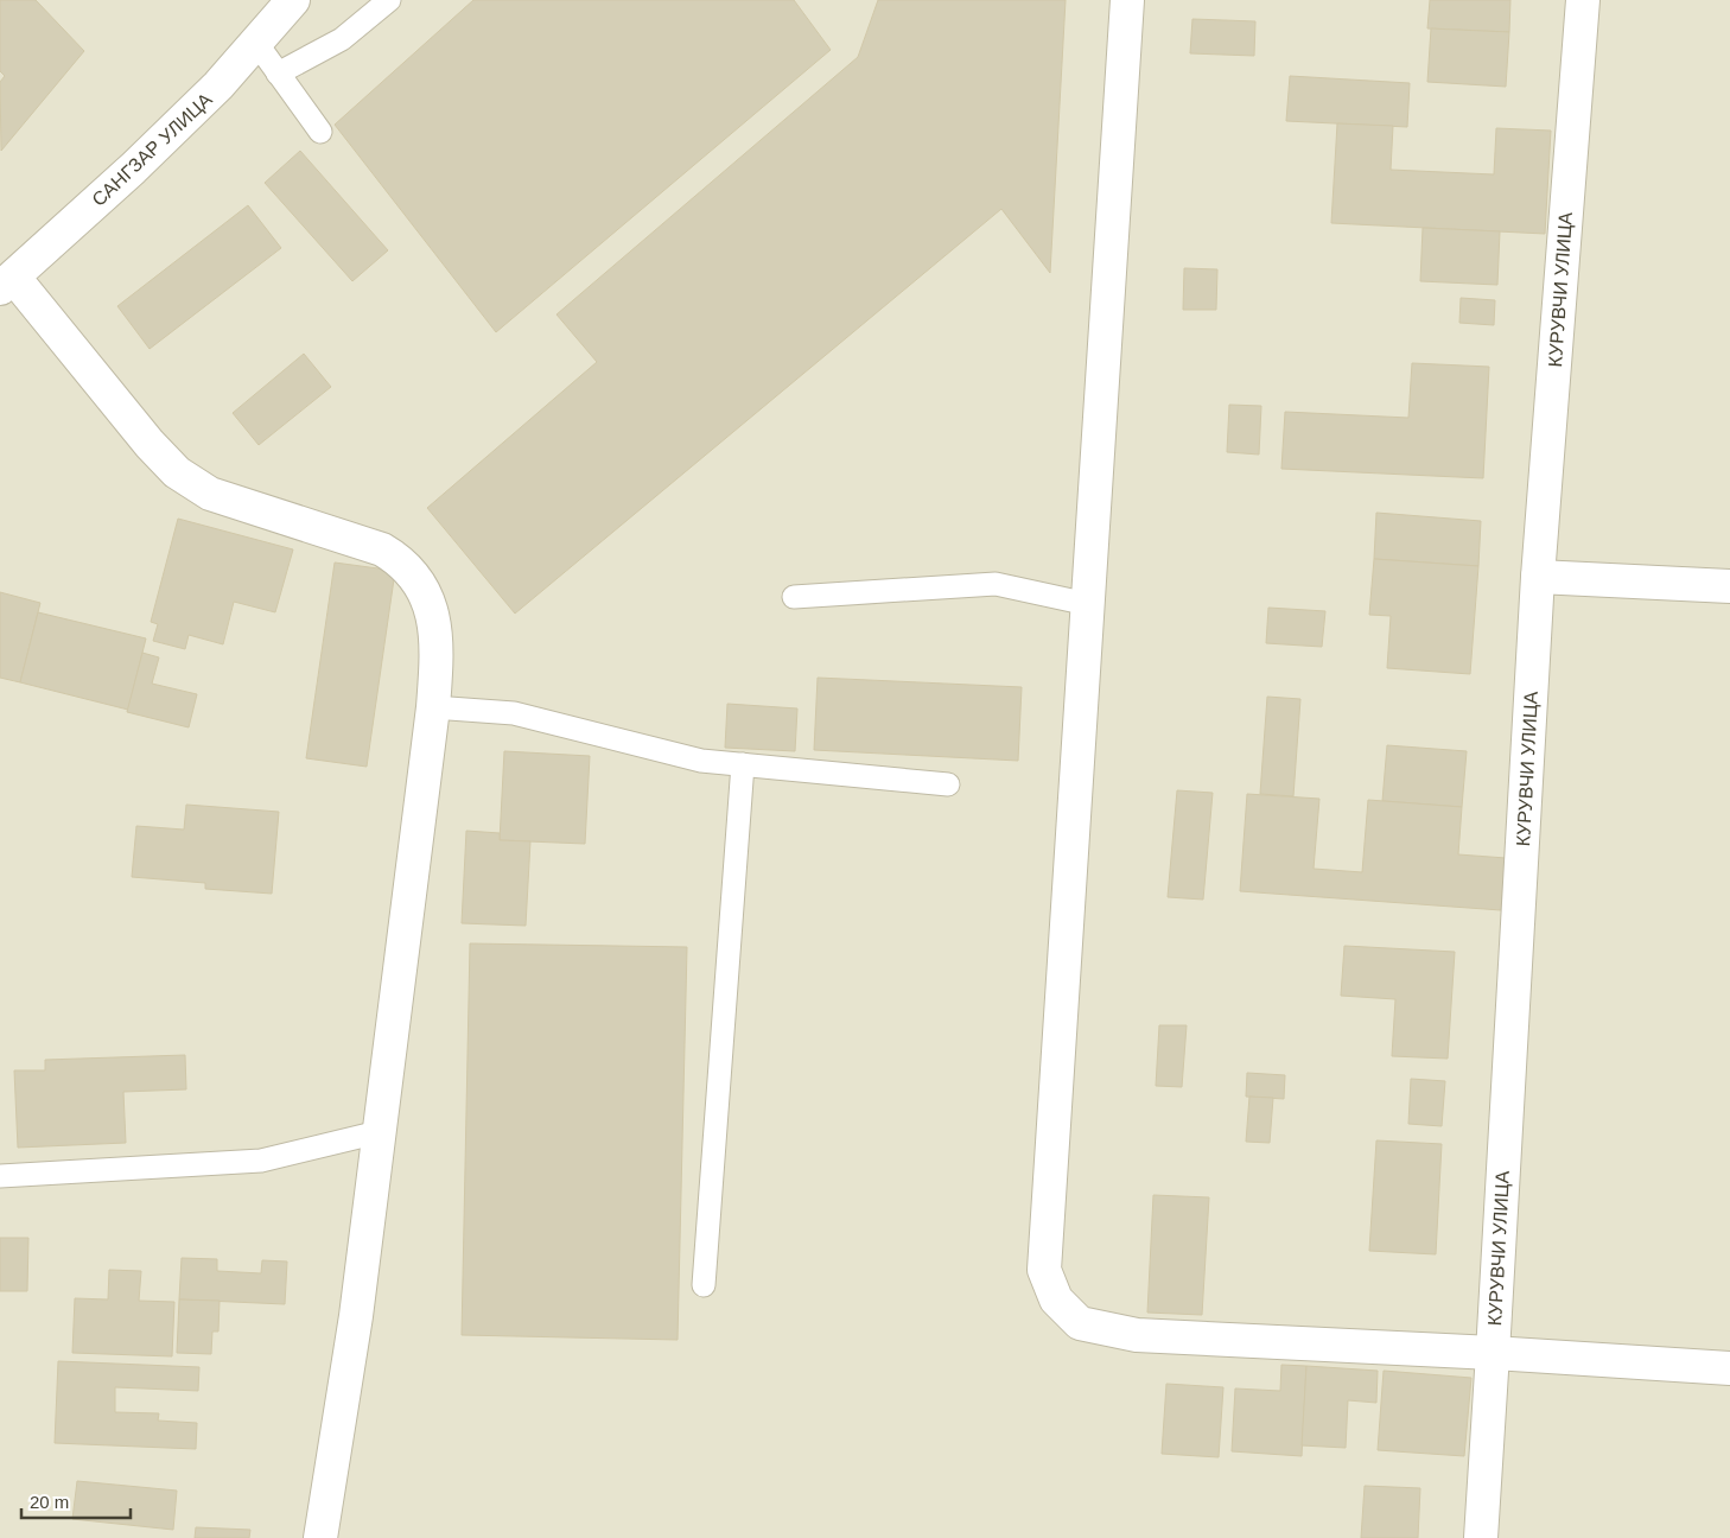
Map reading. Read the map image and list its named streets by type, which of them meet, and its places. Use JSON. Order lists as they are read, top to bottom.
{
  "streets": {
    "street": ["САНГЗАР УЛИЦА", "КУРУВЧИ УЛИЦА"]
  },
  "scale_bar": "20 m"
}
